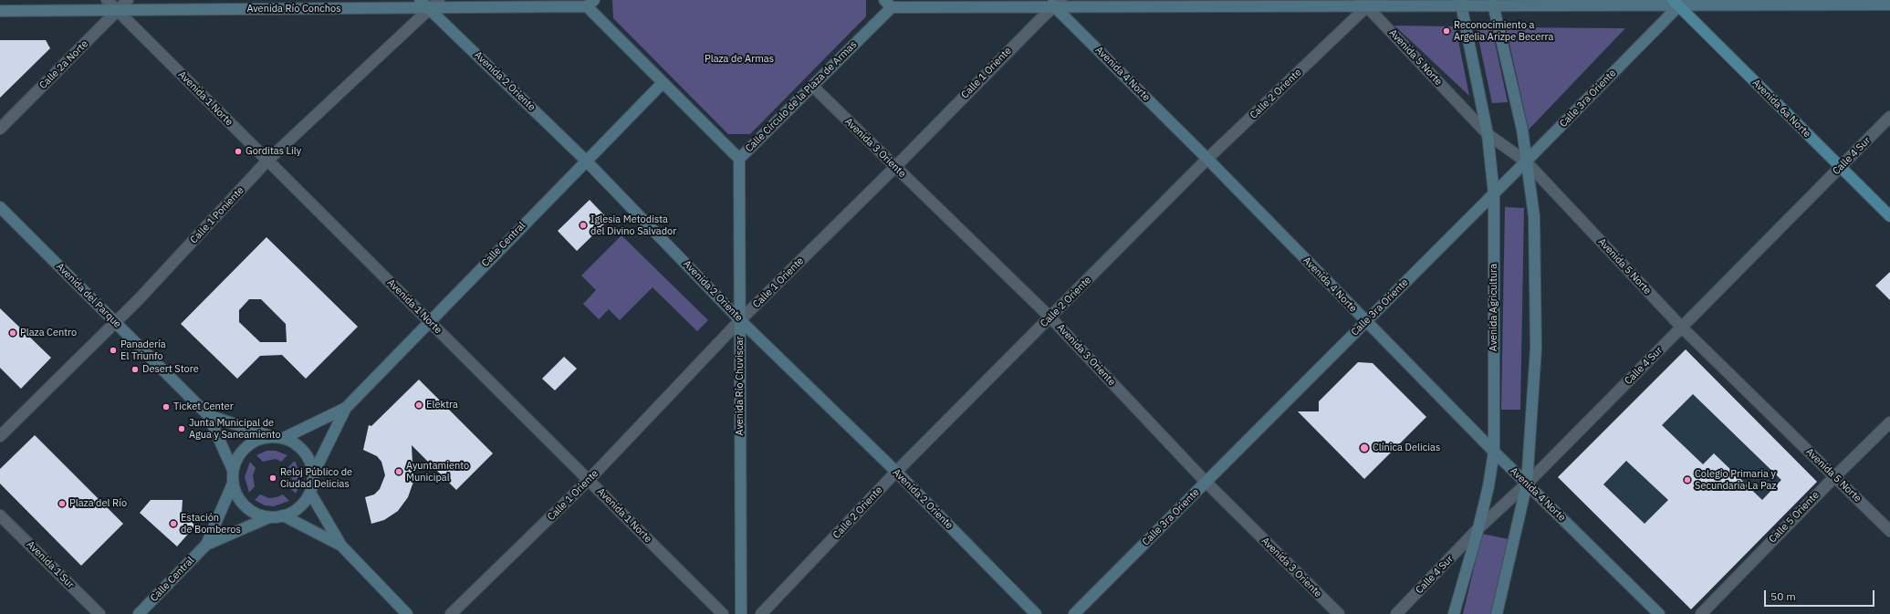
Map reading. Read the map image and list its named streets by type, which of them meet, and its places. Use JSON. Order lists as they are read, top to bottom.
{
  "streets": {
    "main road": [
      "Avenida Río Conchos",
      "Avenida 4 Norte",
      "Avenida 2 Oriente",
      "Calle Círculo de la Plaza de Armas",
      "Calle 3ra Oriente",
      "Avenida 6a Norte",
      "Calle Central",
      "Avenida del Parque",
      "Avenida Agricultura",
      "Avenida Río Chuviscar"
    ],
    "street": [
      "Avenida 5 Norte",
      "Calle 2a Norte",
      "Calle 1 Oriente",
      "Calle 2 Oriente",
      "Avenida 1 Norte",
      "Avenida 3 Oriente",
      "Calle 4 Sur",
      "Calle 1 Poniente",
      "Calle 5 Oriente",
      "Avenida 1 Sur"
    ]
  },
  "crossings": [
    ["Avenida Río Conchos", "Calle 2a Norte"],
    ["Avenida Río Conchos", "Avenida 2 Oriente"],
    ["Avenida Río Conchos", "Calle Círculo de la Plaza de Armas"],
    ["Avenida Río Conchos", "Avenida 1 Norte"],
    ["Avenida Río Conchos", "Calle 1 Poniente"],
    ["Avenida 5 Norte", "Calle 2 Oriente"],
    ["Avenida 5 Norte", "Calle 3ra Oriente"],
    ["Avenida 5 Norte", "Calle 4 Sur"],
    ["Avenida 5 Norte", "Avenida Agricultura"],
    ["Avenida 5 Norte", "Calle 5 Oriente"],
    ["Calle 2a Norte", "Avenida 1 Norte"],
    ["Calle 1 Oriente", "Avenida 4 Norte"],
    ["Calle 1 Oriente", "Avenida 2 Oriente"],
    ["Calle 1 Oriente", "Avenida 1 Norte"],
    ["Calle 1 Oriente", "Avenida 3 Oriente"],
    ["Calle 1 Oriente", "Avenida Río Chuviscar"],
    ["Avenida 4 Norte", "Calle 2 Oriente"],
    ["Avenida 4 Norte", "Calle 3ra Oriente"],
    ["Avenida 4 Norte", "Calle 4 Sur"],
    ["Avenida 4 Norte", "Avenida Agricultura"],
    ["Avenida 2 Oriente", "Calle 2 Oriente"],
    ["Avenida 2 Oriente", "Calle 1 Poniente"],
    ["Avenida 2 Oriente", "Calle Central"],
    ["Avenida 2 Oriente", "Avenida Río Chuviscar"],
    ["Calle 2 Oriente", "Avenida 3 Oriente"],
    ["Calle Círculo de la Plaza de Armas", "Avenida 3 Oriente"],
    ["Calle Círculo de la Plaza de Armas", "Calle Central"],
    ["Calle Círculo de la Plaza de Armas", "Avenida Río Chuviscar"],
    ["Avenida 1 Norte", "Calle 1 Poniente"],
    ["Avenida 1 Norte", "Calle Central"],
    ["Calle 3ra Oriente", "Avenida 6a Norte"],
    ["Calle 3ra Oriente", "Avenida 3 Oriente"],
    ["Calle 3ra Oriente", "Avenida Agricultura"],
    ["Avenida 6a Norte", "Calle 4 Sur"],
    ["Calle 4 Sur", "Avenida Agricultura"],
    ["Calle 1 Poniente", "Avenida del Parque"]
  ],
  "parks": ["Plaza de Armas"],
  "places": [
    "Reconocimiento a Argelia Arizpe Becerra",
    "Gorditas Lily",
    "Iglesia Metodista del Divino Salvador",
    "Plaza Centro",
    "Panadería El Triunfo",
    "Desert Store",
    "Elektra",
    "Ticket Center",
    "Junta Municipal de Agua y Saneamiento",
    "Clínica Delicias",
    "Ayuntamiento Municipal",
    "Reloj Público de Ciudad Delicias",
    "Colegio Primaria y Secundaria La Paz",
    "Plaza del Río",
    "Estación de Bomberos"
  ],
  "scale_bar": "50 m"
}
